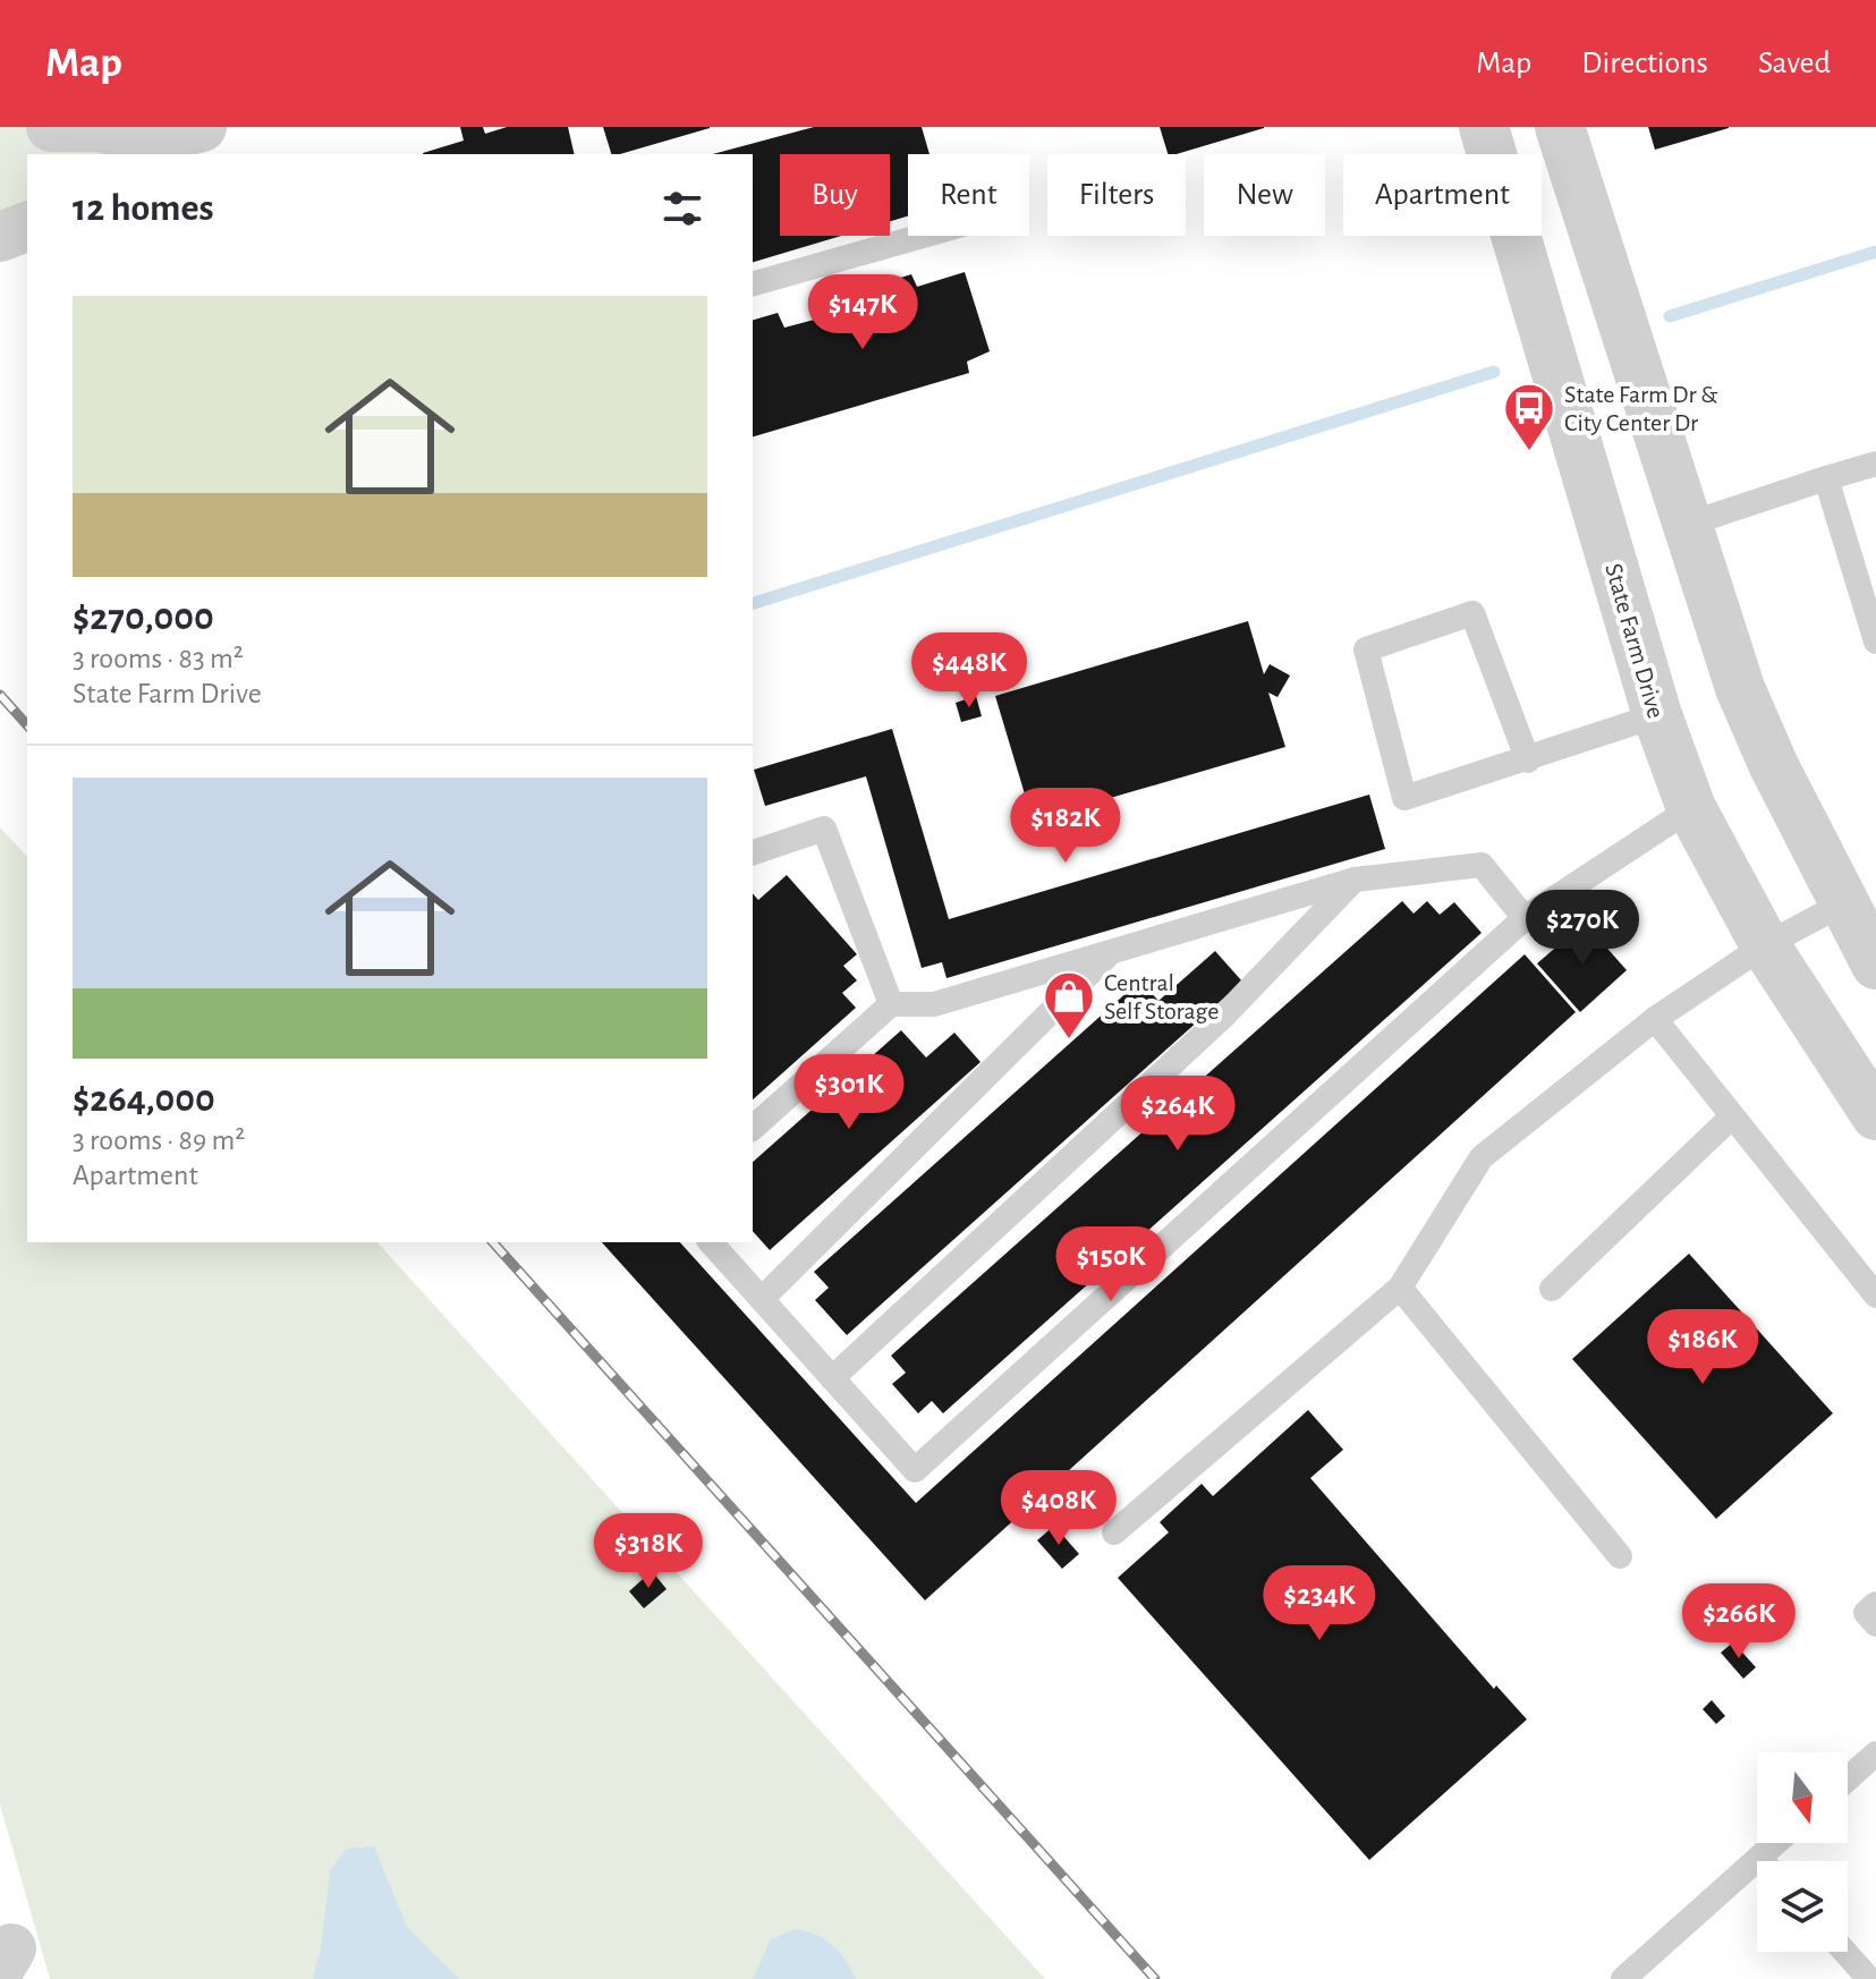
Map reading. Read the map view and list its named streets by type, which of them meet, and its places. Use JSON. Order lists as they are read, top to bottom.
{
  "streets": {
    "street": ["State Farm Drive"]
  },
  "places": {
    "bus stop": ["State Farm Dr & City Center Dr"],
    "shop": ["Central Self Storage"]
  },
  "north": "bottom",
  "page": {
    "header": "Map",
    "nav": ["Map", "Directions", "Saved"],
    "chip": [
      "Buy",
      "Rent",
      "Filters",
      "New",
      "Apartment"
    ],
    "heading": "12 homes",
    "list": [
      {
        "name": "$270,000",
        "note": "3 rooms · 83 m² · State Farm Drive"
      },
      {
        "name": "$264,000",
        "note": "3 rooms · 89 m² · Apartment"
      }
    ],
    "price": [
      "$147K",
      "$448K",
      "$182K",
      "$270K",
      "$301K",
      "$264K",
      "$150K",
      "$186K",
      "$408K",
      "$318K",
      "$234K",
      "$266K"
    ]
  }
}
